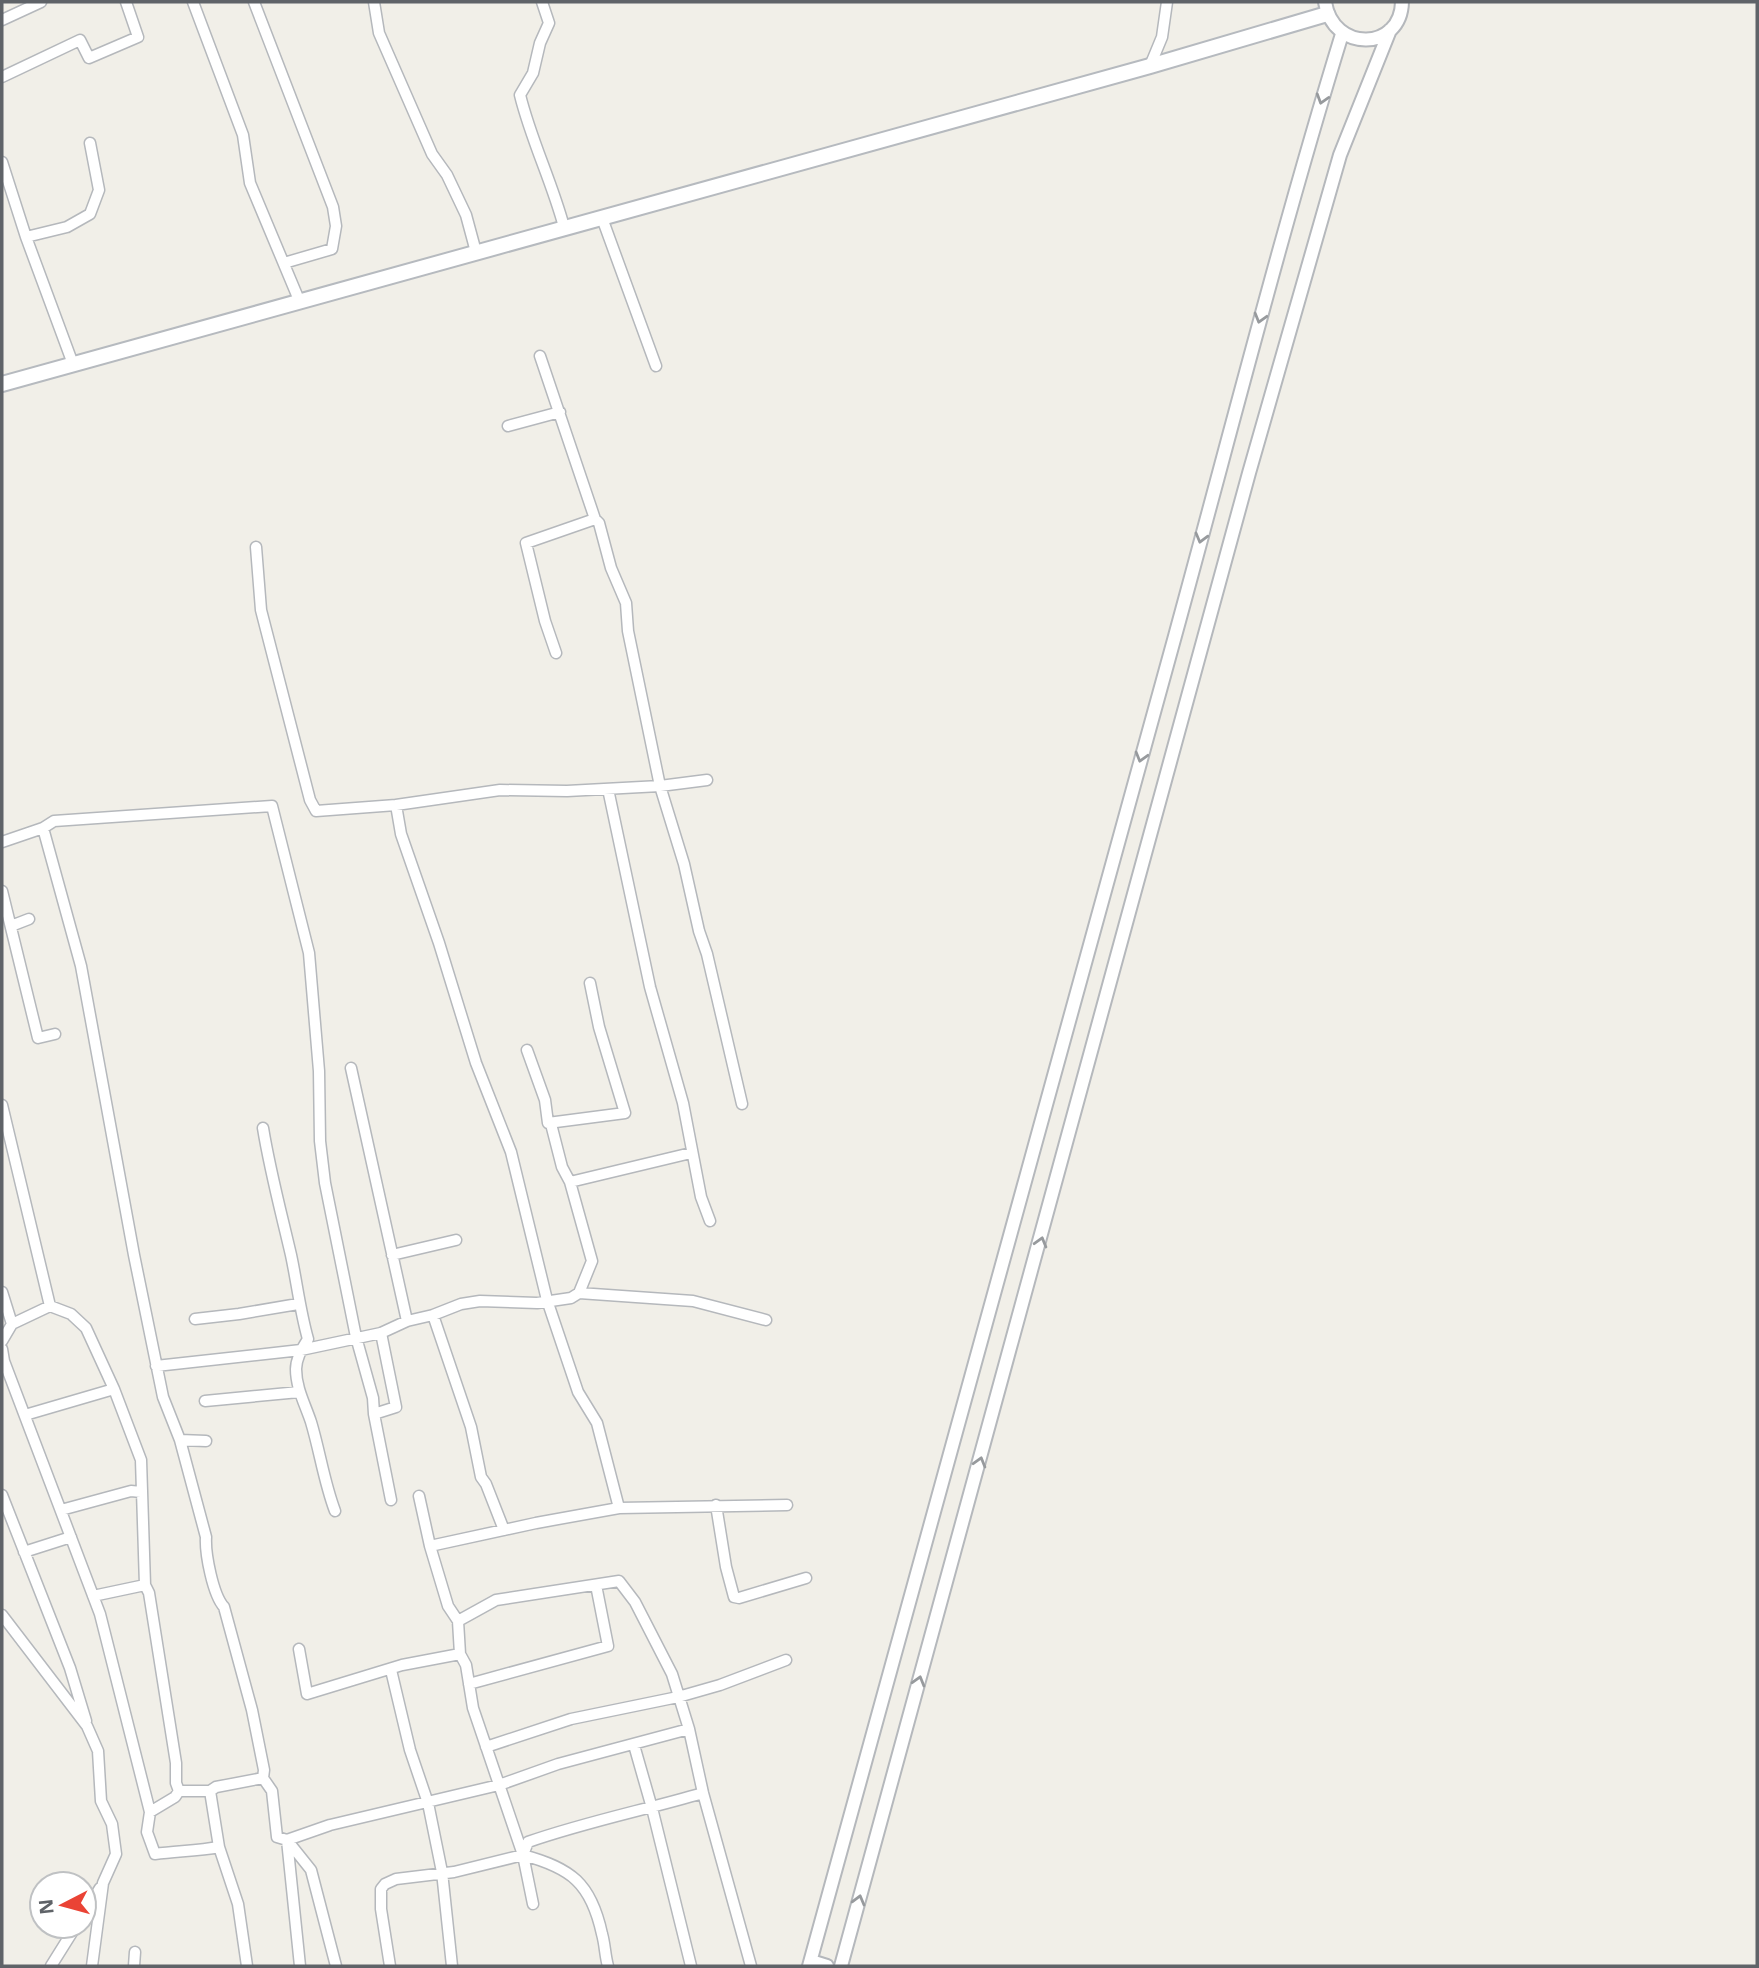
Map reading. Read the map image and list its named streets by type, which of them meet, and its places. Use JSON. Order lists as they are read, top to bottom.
{
  "north": "left"
}
